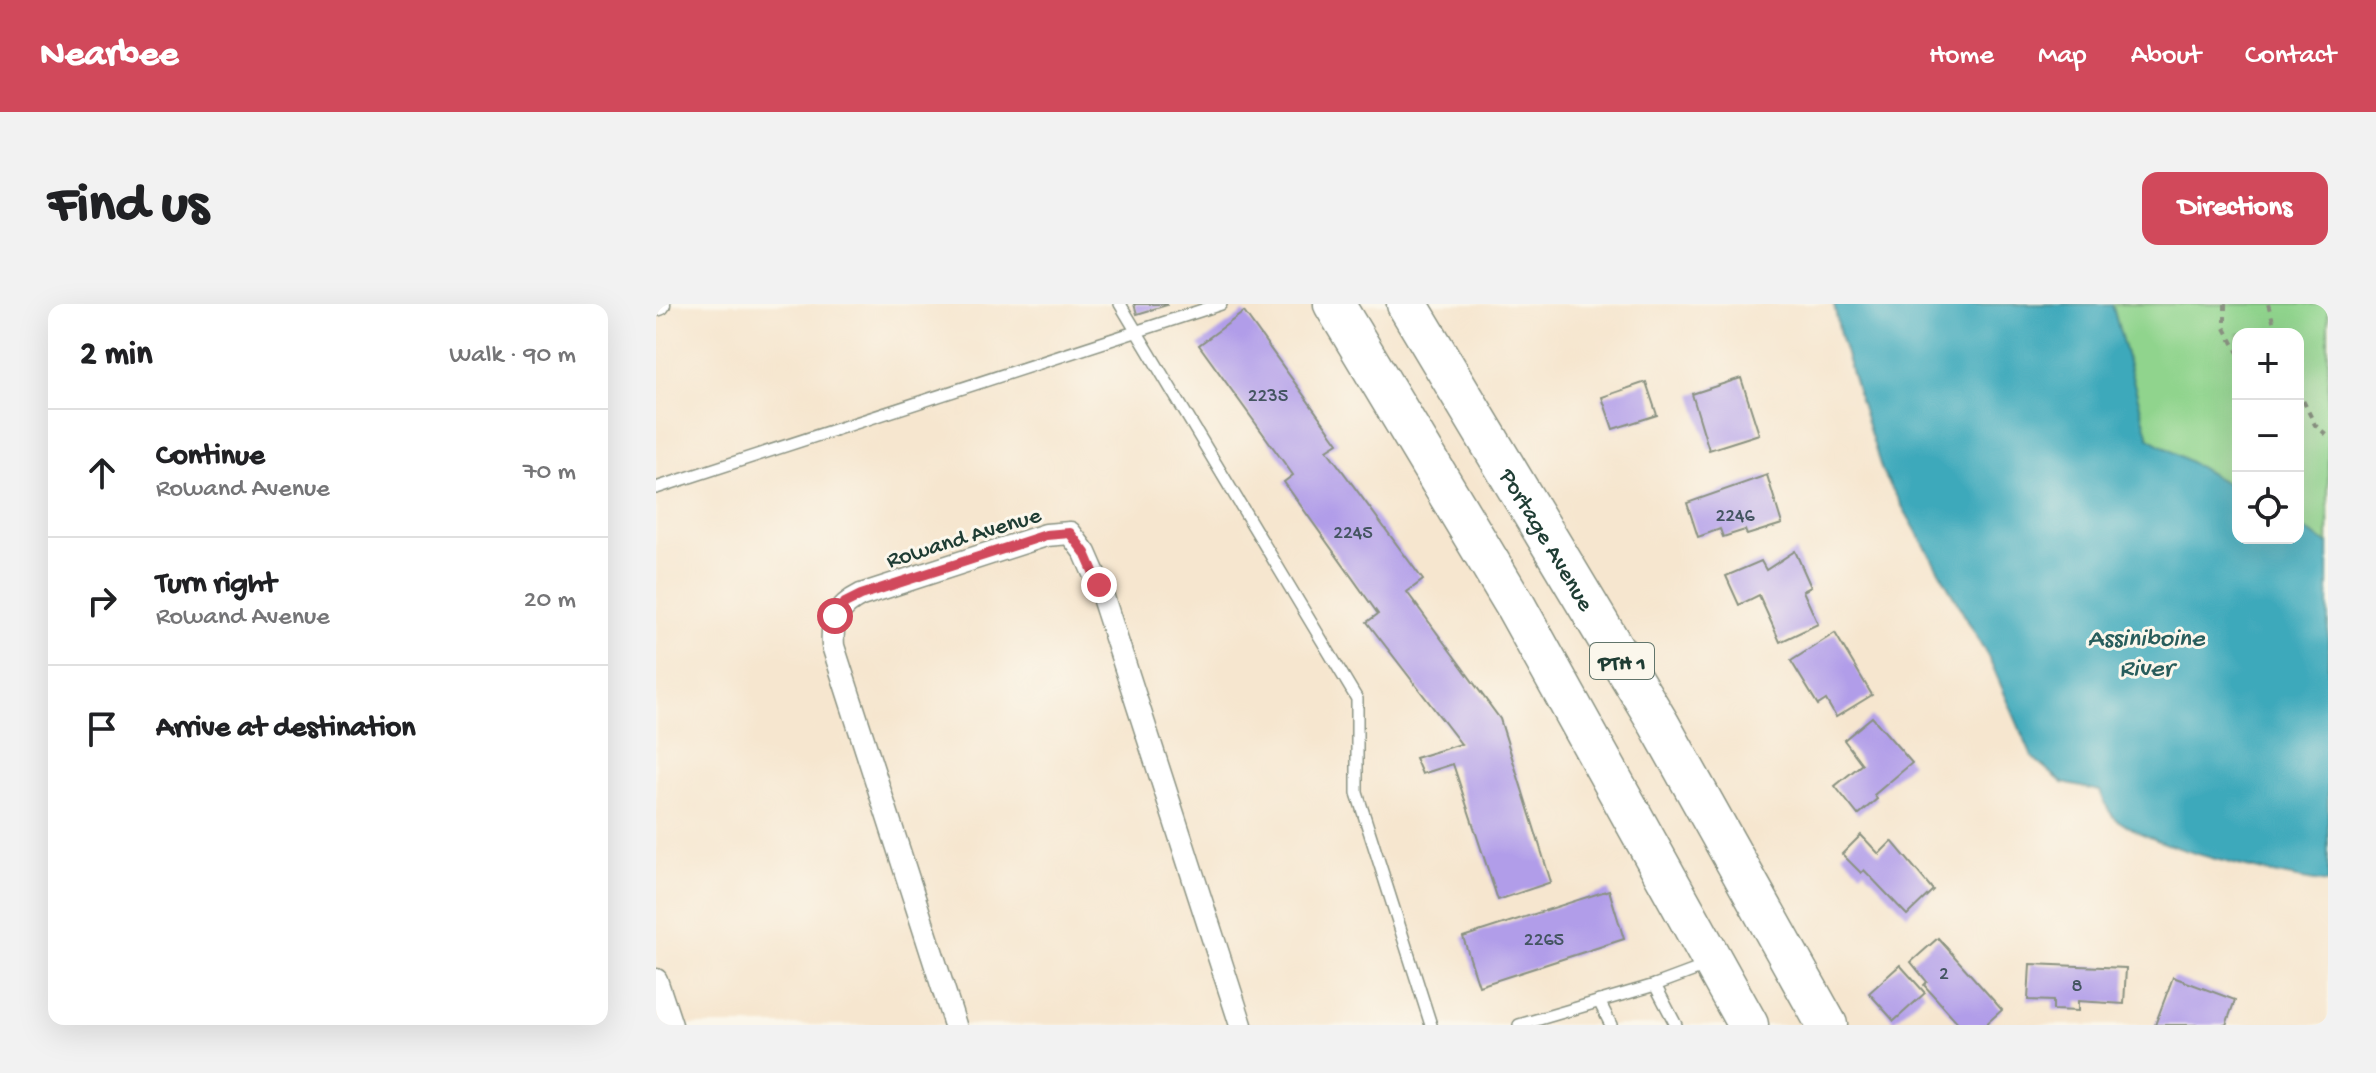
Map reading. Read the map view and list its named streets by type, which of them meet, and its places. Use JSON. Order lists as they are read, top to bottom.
{
  "streets": {
    "highway": ["Portage Avenue", "PTH 1"],
    "street": ["Rowand Avenue"]
  },
  "water": ["Assiniboine River"],
  "house_numbers": [
    "2235",
    "2246",
    "2245",
    "2265",
    "2",
    "8"
  ],
  "page": {
    "header": "Nearbee",
    "nav": [
      "Home",
      "Map",
      "About",
      "Contact"
    ],
    "buttons": "Directions",
    "title": "Find us",
    "heading": ["2 min", "Walk · 90 m"],
    "map_buttons": ["+", "−"],
    "list": [
      ["Continue", "Rowand Avenue", "70 m"],
      ["Turn right", "Rowand Avenue", "20 m"],
      "Arrive at destination"
    ]
  }
}
